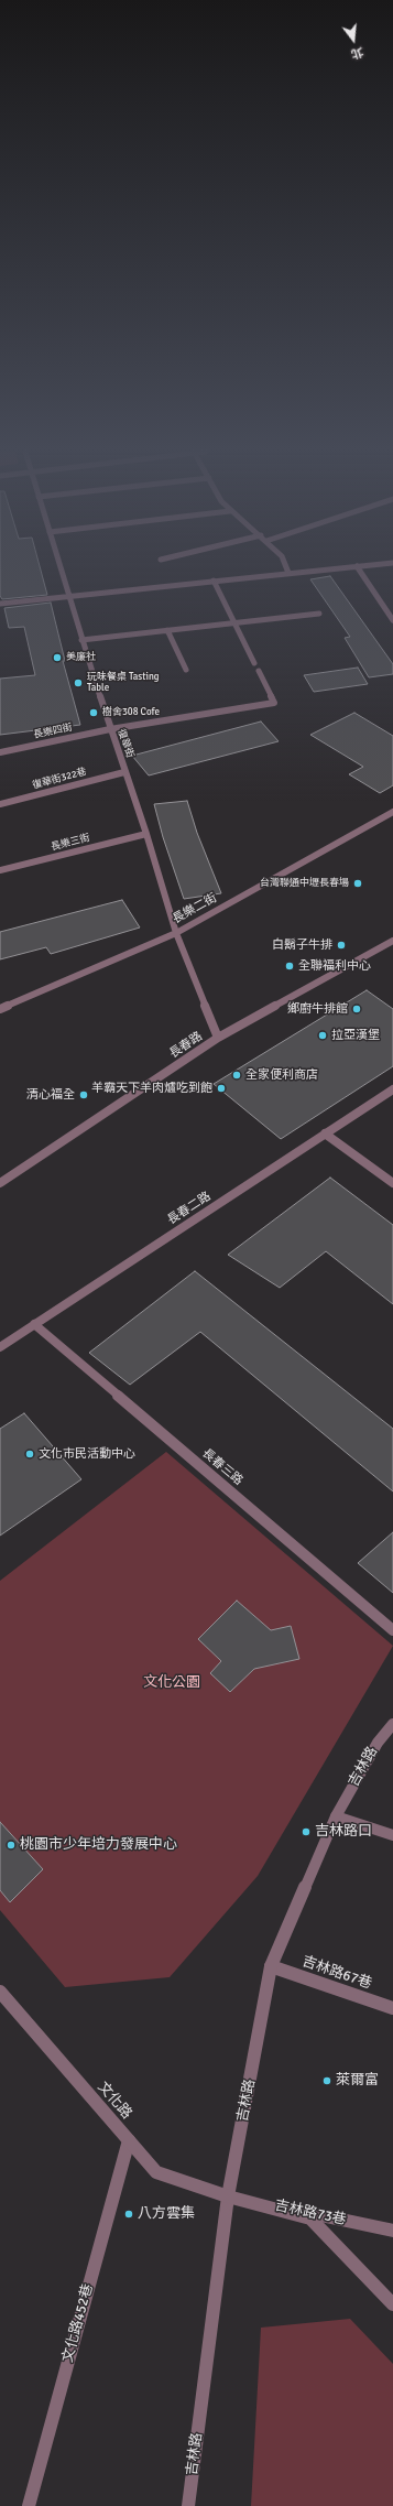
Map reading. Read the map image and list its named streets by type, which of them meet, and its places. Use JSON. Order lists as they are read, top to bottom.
{
  "streets": {
    "street": [
      "長樂四街",
      "復華街",
      "復華街322巷",
      "長樂三街",
      "長樂二街",
      "長春路",
      "長春二路",
      "長春三路",
      "吉林路",
      "吉林路67巷",
      "文化路",
      "吉林路73巷",
      "文化路452巷"
    ]
  },
  "crossings": [
    ["長樂四街", "復華街"],
    ["復華街", "復華街322巷"],
    ["復華街", "長樂三街"],
    ["復華街", "長樂二街"],
    ["復華街", "長春路"],
    ["長春二路", "長春三路"],
    ["吉林路", "吉林路67巷"],
    ["吉林路", "文化路"],
    ["吉林路", "吉林路73巷"],
    ["文化路", "吉林路73巷"],
    ["文化路", "文化路452巷"]
  ],
  "parks": ["文化公園"],
  "places": [
    "美廉社",
    "玩味餐桌 Tasting Table",
    "樹舍308 Cofe",
    "台灣聯通中壢長春場",
    "白鬍子牛排",
    "全聯福利中心",
    "鄉廚牛排館",
    "拉亞漢堡",
    "全家便利商店",
    "羊霸天下羊肉爐吃到飽",
    "清心福全",
    "文化市民活動中心",
    "吉林路口",
    "桃園市少年培力發展中心",
    "萊爾富",
    "八方雲集"
  ],
  "north": "bottom"
}
